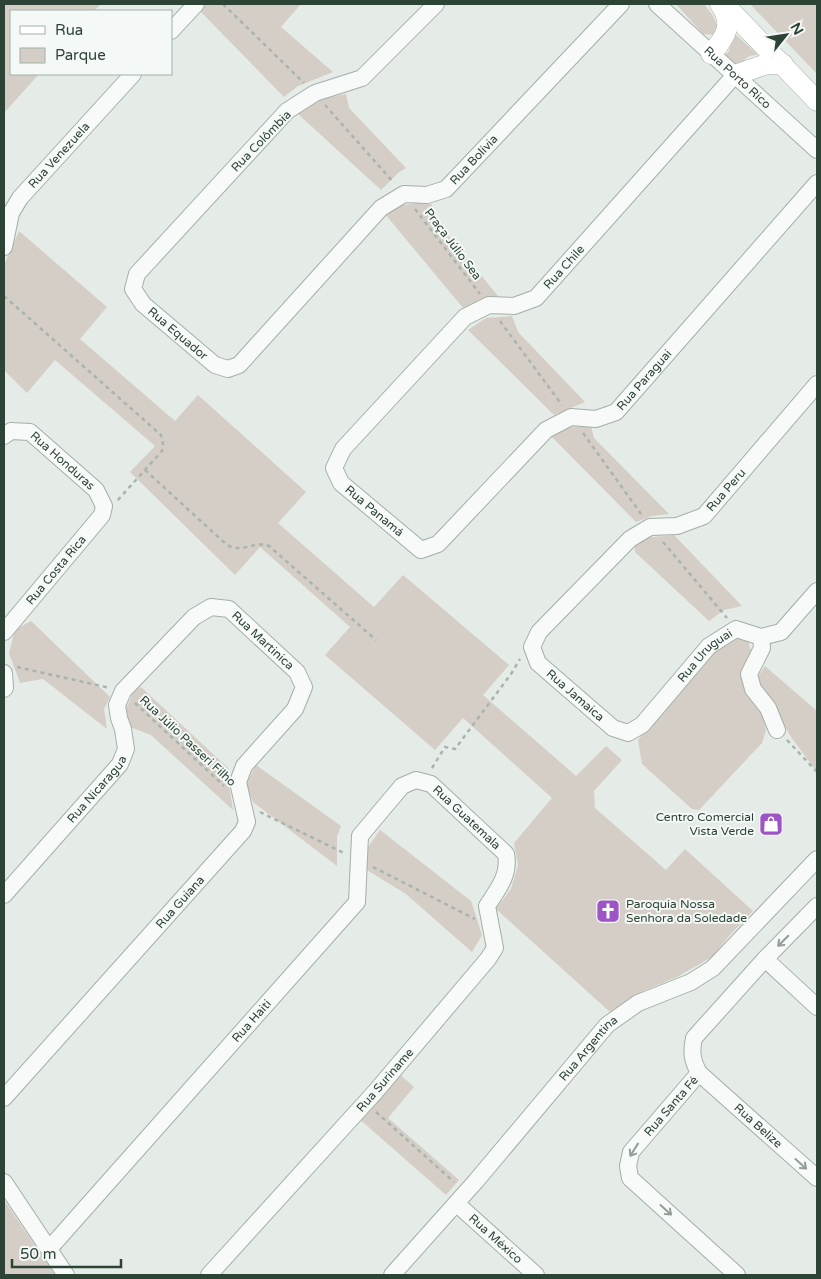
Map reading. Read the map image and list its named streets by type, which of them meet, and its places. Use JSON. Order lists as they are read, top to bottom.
{
  "streets": {
    "street": [
      "Rua Porto Rico",
      "Rua Colômbia",
      "Rua Venezuela",
      "Rua Bolívia",
      "Rua Chile",
      "Rua Equador",
      "Rua Paraguai",
      "Rua Honduras",
      "Rua Peru",
      "Rua Panamá",
      "Rua Costa Rica",
      "Rua Martinica",
      "Rua Uruguai",
      "Rua Jamaica",
      "Rua Nicaragua",
      "Rua Guatemala",
      "Rua Guiana",
      "Rua Haiti",
      "Rua Argentina",
      "Rua Suriname",
      "Rua Santa Fé",
      "Rua Belize",
      "Rua México"
    ],
    "path": ["Praça Júlio Sea", "Rua Júlio Passeri Filho"]
  },
  "crossings": [
    ["Rua Porto Rico", "Rua Chile"],
    ["Rua Colômbia", "Praça Júlio Sea"],
    ["Rua Colômbia", "Rua Equador"],
    ["Rua Bolívia", "Praça Júlio Sea"],
    ["Rua Bolívia", "Rua Equador"],
    ["Praça Júlio Sea", "Rua Chile"],
    ["Praça Júlio Sea", "Rua Equador"],
    ["Praça Júlio Sea", "Rua Paraguai"],
    ["Praça Júlio Sea", "Rua Peru"],
    ["Praça Júlio Sea", "Rua Panamá"],
    ["Praça Júlio Sea", "Rua Uruguai"],
    ["Rua Chile", "Rua Panamá"],
    ["Rua Paraguai", "Rua Panamá"],
    ["Rua Honduras", "Rua Costa Rica"],
    ["Rua Peru", "Rua Jamaica"],
    ["Rua Martinica", "Rua Júlio Passeri Filho"],
    ["Rua Martinica", "Rua Nicaragua"],
    ["Rua Martinica", "Rua Guiana"],
    ["Rua Uruguai", "Rua Jamaica"],
    ["Rua Júlio Passeri Filho", "Rua Nicaragua"],
    ["Rua Júlio Passeri Filho", "Rua Guiana"],
    ["Rua Guatemala", "Rua Haiti"],
    ["Rua Guatemala", "Rua Suriname"],
    ["Rua Argentina", "Rua México"],
    ["Rua Santa Fé", "Rua Belize"]
  ],
  "one_way": ["Rua Belize"],
  "places": {
    "shop": ["Centro Comercial Vista Verde"],
    "church": ["Paroquia Nossa Senhora da Soledade"]
  },
  "legend": ["Rua", "Parque"],
  "scale_bar": "50 m",
  "north": "top right"
}
